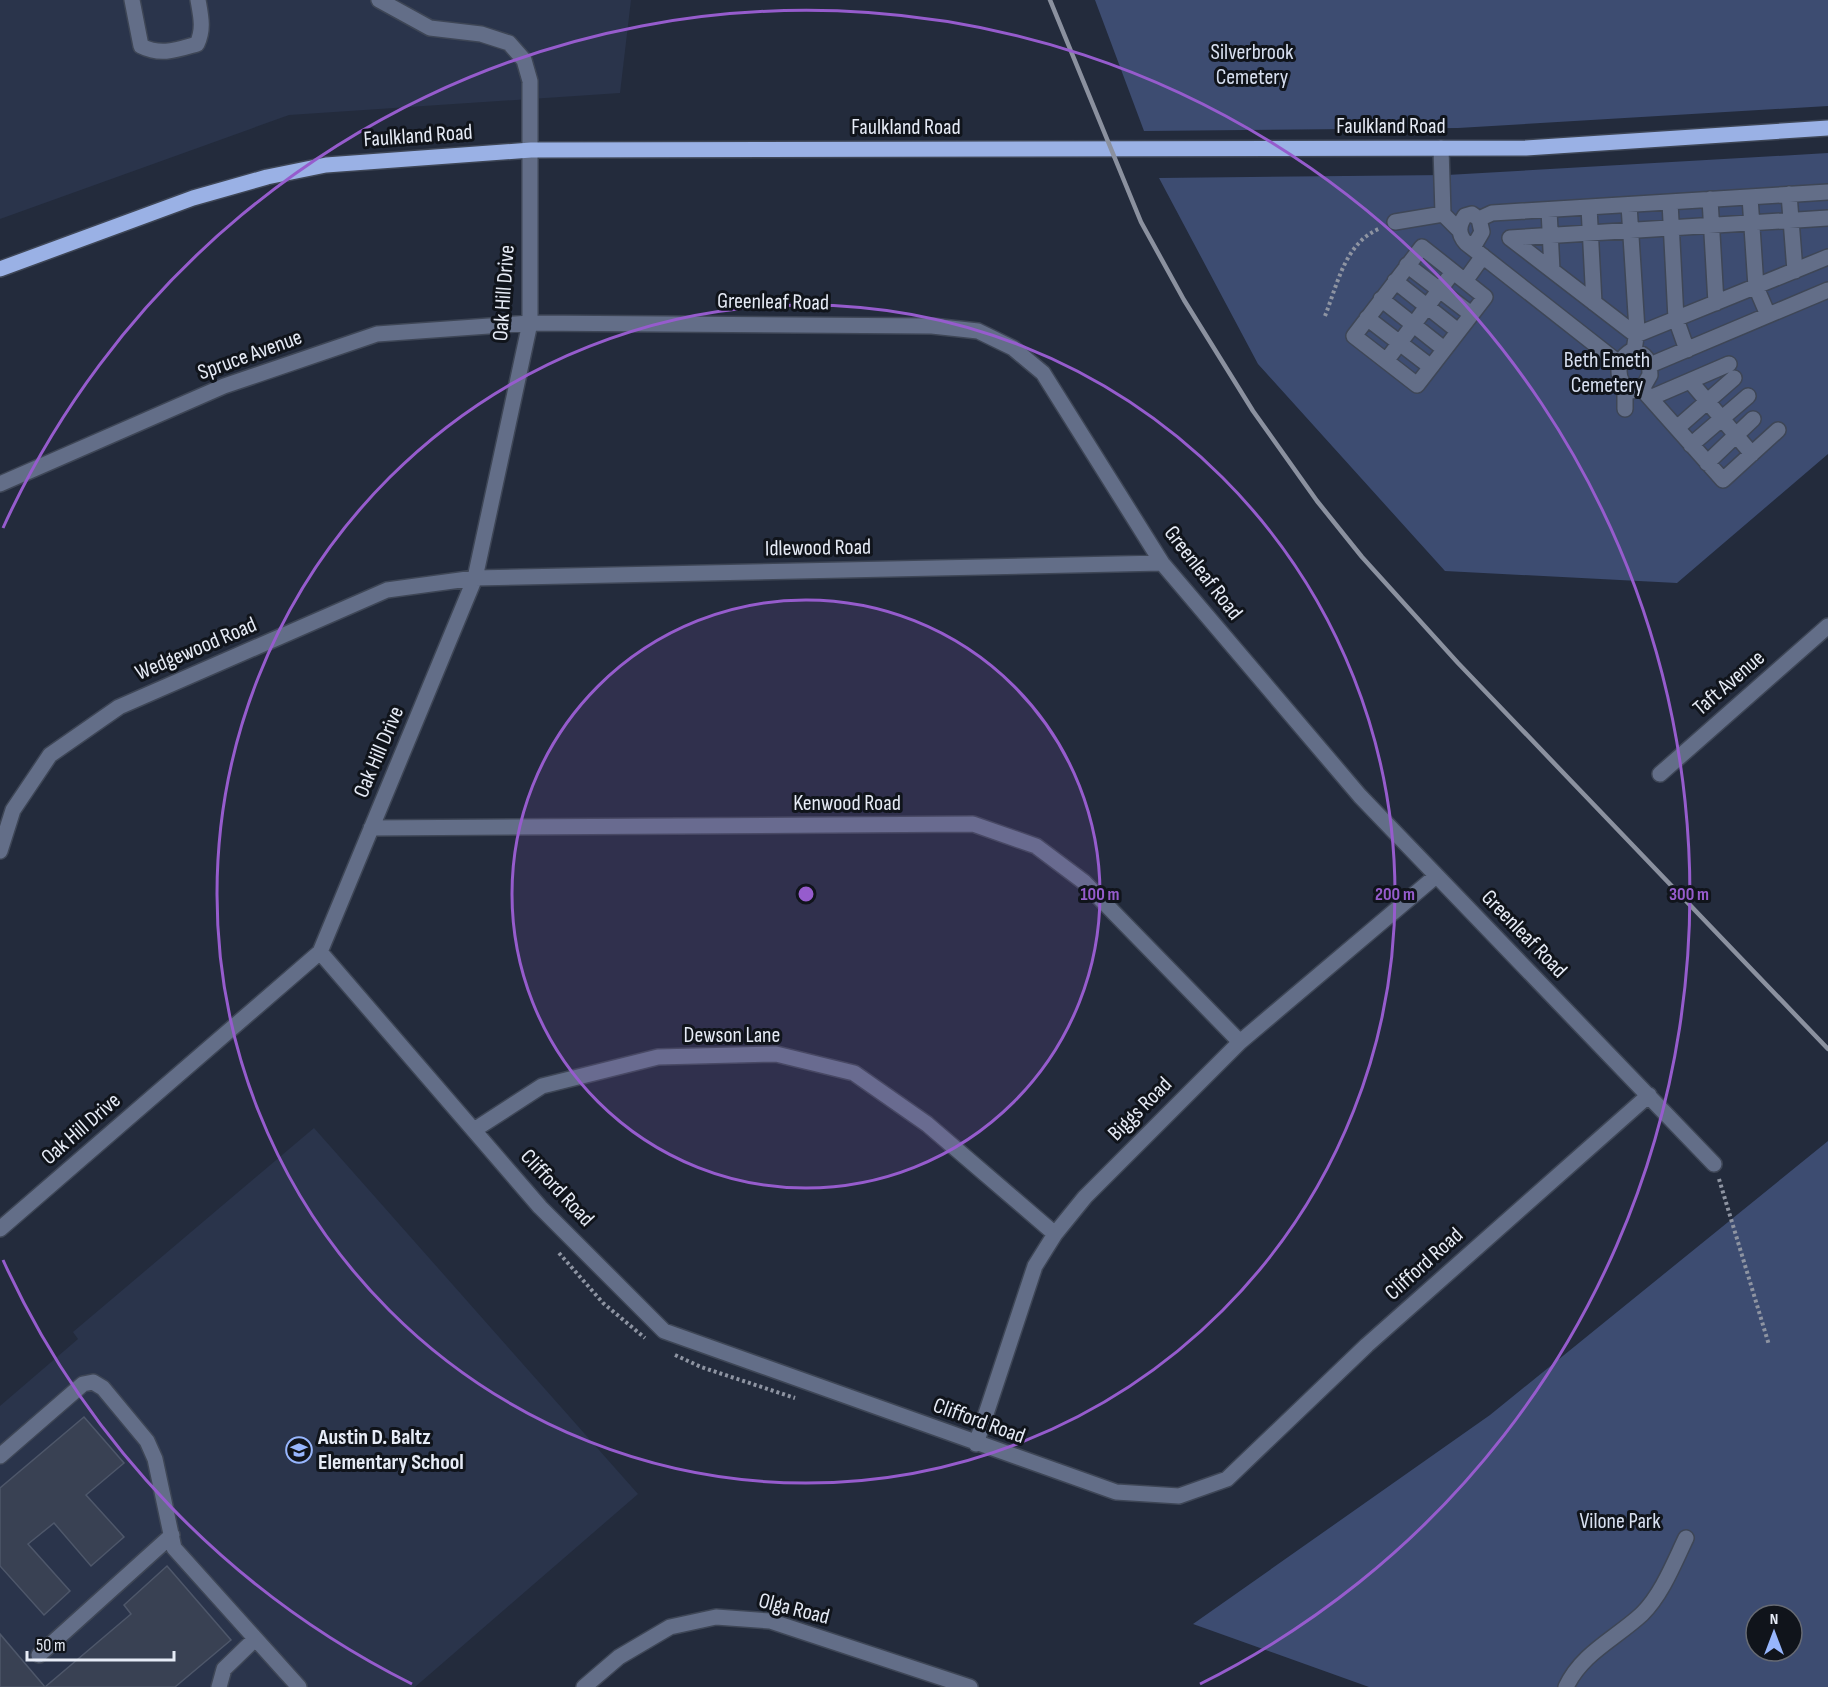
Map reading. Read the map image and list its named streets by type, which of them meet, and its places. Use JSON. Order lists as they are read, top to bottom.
{
  "streets": {
    "main road": ["Faulkland Road"],
    "street": [
      "Oak Hill Drive",
      "Greenleaf Road",
      "Spruce Avenue",
      "Idlewood Road",
      "Wedgewood Road",
      "Taft Avenue",
      "Kenwood Road",
      "Dewson Lane",
      "Biggs Road",
      "Clifford Road",
      "Olga Road"
    ]
  },
  "crossings": [
    ["Faulkland Road", "Oak Hill Drive"],
    ["Oak Hill Drive", "Greenleaf Road"],
    ["Oak Hill Drive", "Spruce Avenue"],
    ["Oak Hill Drive", "Idlewood Road"],
    ["Oak Hill Drive", "Wedgewood Road"],
    ["Oak Hill Drive", "Kenwood Road"],
    ["Oak Hill Drive", "Clifford Road"],
    ["Greenleaf Road", "Spruce Avenue"],
    ["Greenleaf Road", "Idlewood Road"],
    ["Greenleaf Road", "Biggs Road"],
    ["Greenleaf Road", "Clifford Road"],
    ["Idlewood Road", "Wedgewood Road"],
    ["Kenwood Road", "Biggs Road"],
    ["Dewson Lane", "Biggs Road"],
    ["Dewson Lane", "Clifford Road"],
    ["Biggs Road", "Clifford Road"]
  ],
  "parks": ["Silverbrook Cemetery", "Beth Emeth Cemetery", "Vilone Park"],
  "places": {
    "school or university": ["Austin D. Baltz Elementary School"]
  },
  "scale_bar": "50 m",
  "north": "top",
  "rings": ["100 m", "200 m", "300 m"]
}
